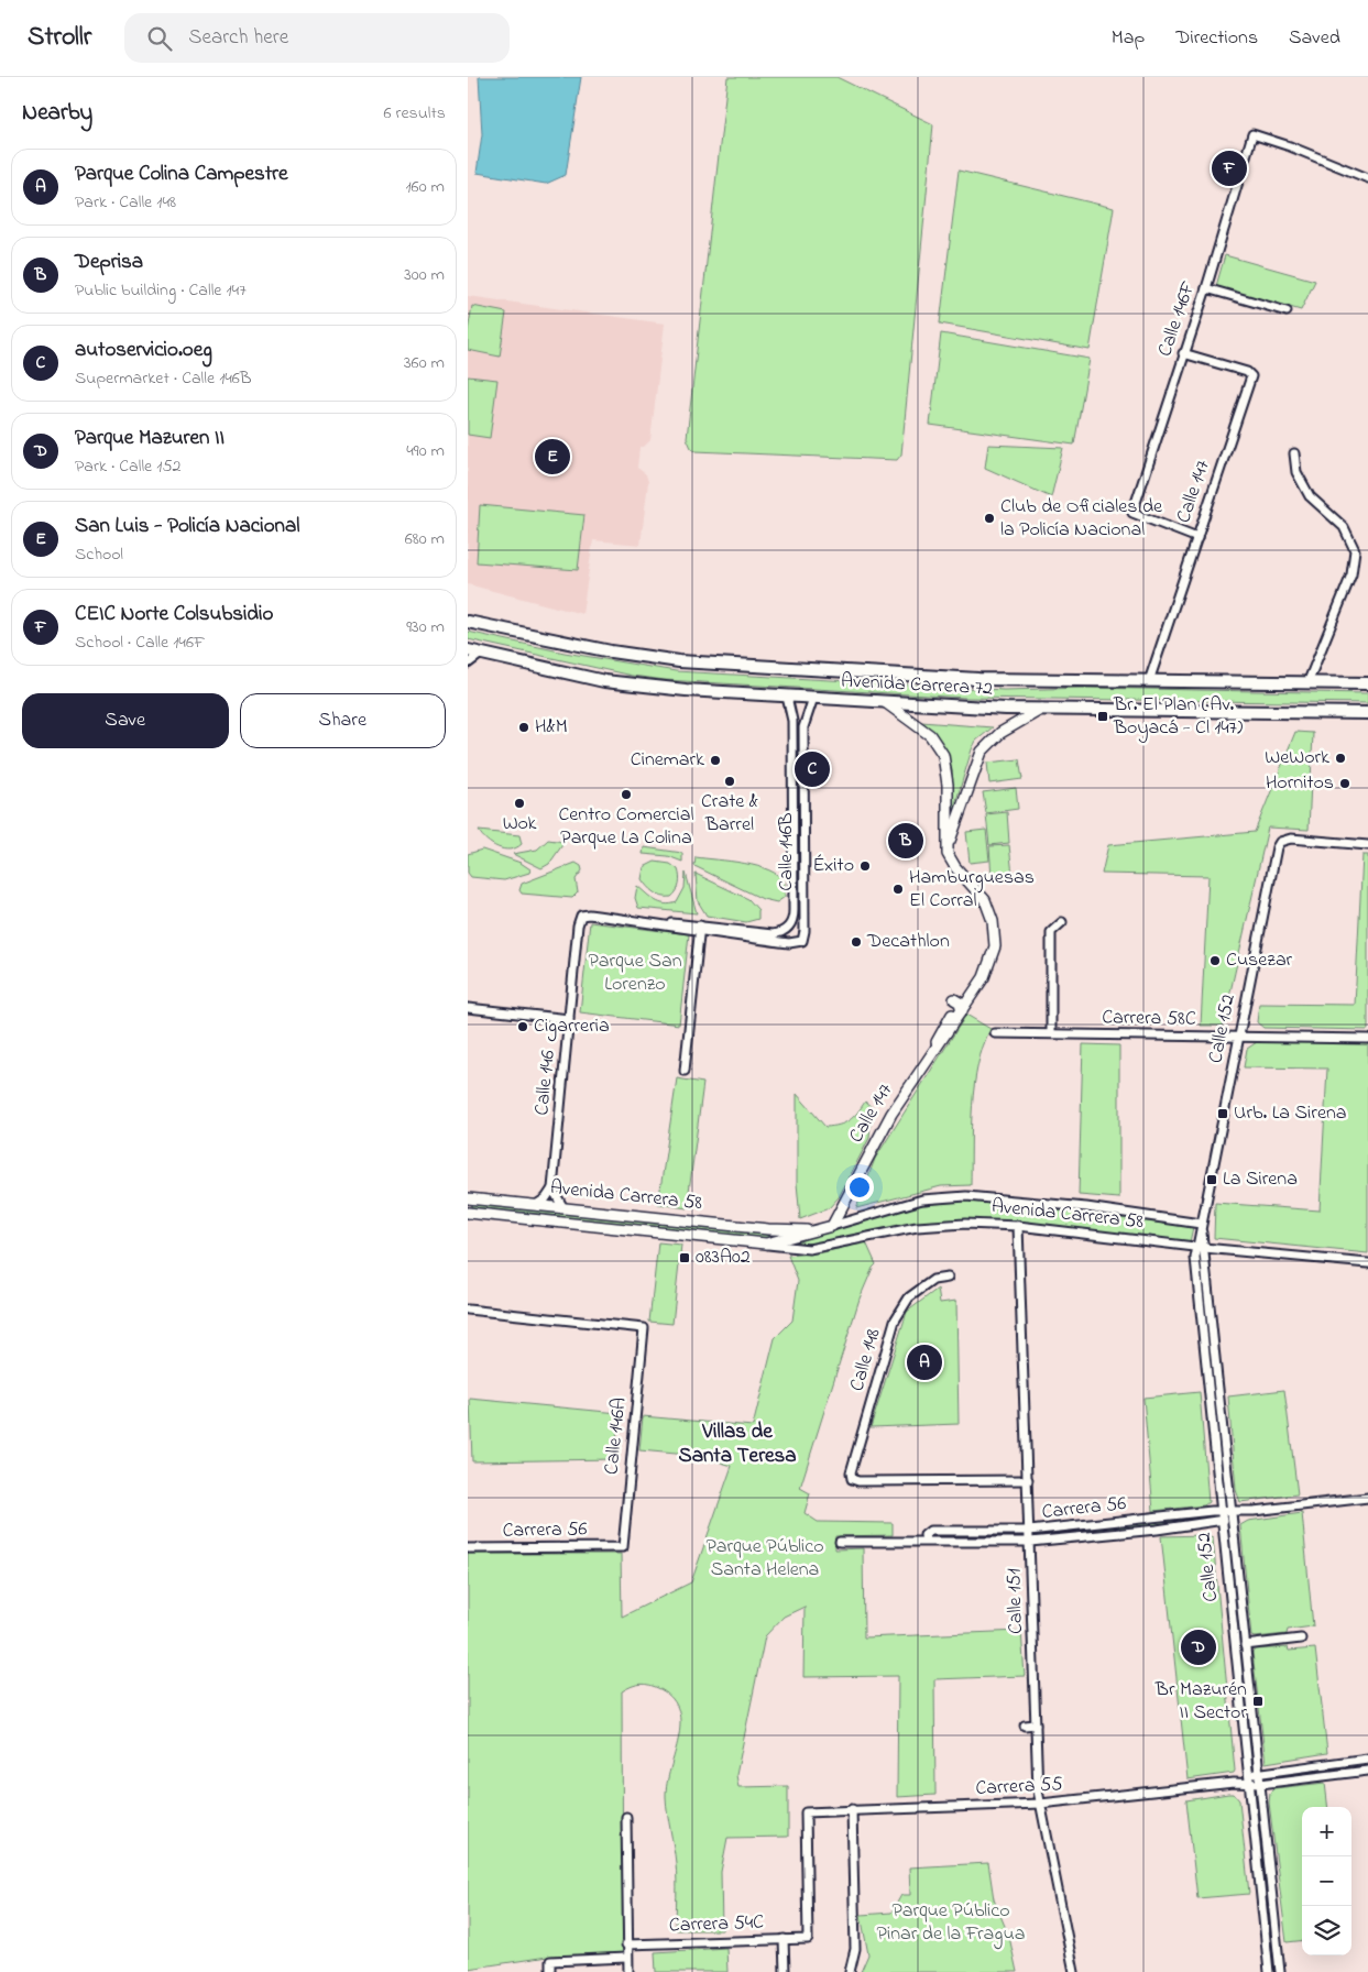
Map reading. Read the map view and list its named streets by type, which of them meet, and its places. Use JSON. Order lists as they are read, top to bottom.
{
  "streets": {
    "highway": ["Avenida Carrera 72"],
    "main road": ["Calle 147", "Avenida Carrera 58"],
    "street": [
      "Calle 146F",
      "Calle 146B",
      "Carrera 58C",
      "Calle 152",
      "Calle 146",
      "Calle 148",
      "Calle 146A",
      "Carrera 56",
      "Calle 151",
      "Carrera 55",
      "Carrera 54C"
    ]
  },
  "crossings": [
    ["Calle 146F", "Calle 147"],
    ["Calle 147", "Avenida Carrera 72"],
    ["Calle 147", "Avenida Carrera 58"],
    ["Avenida Carrera 72", "Calle 146B"],
    ["Calle 146B", "Calle 146"],
    ["Carrera 58C", "Calle 152"],
    ["Calle 152", "Avenida Carrera 58"],
    ["Calle 152", "Carrera 56"],
    ["Calle 152", "Carrera 55"],
    ["Avenida Carrera 58", "Calle 151"],
    ["Calle 148", "Calle 151"],
    ["Calle 146A", "Carrera 56"],
    ["Carrera 56", "Calle 151"],
    ["Calle 151", "Carrera 55"],
    ["Carrera 55", "Carrera 54C"]
  ],
  "districts": ["Villas de Santa Teresa"],
  "parks": ["Parque San Lorenzo", "Parque Público Santa Helena", "Parque Público Pinar de la Fragua"],
  "places": {
    "other": [
      "Club de Oficiales de la Policía Nacional",
      "H&M",
      "WeWork",
      "Cinemark",
      "Crate & Barrel",
      "Hornitos",
      "Centro Comercial Parque La Colina",
      "Wok",
      "Éxito",
      "Hamburguesas El Corral",
      "Decathlon",
      "Cusezar",
      "Cigarreria"
    ],
    "transit": [
      "Br. El Plan (Av. Boyacá - Cl 147)",
      "Urb. La Sirena",
      "La Sirena",
      "083A02",
      "Br Mazurén II Sector"
    ]
  },
  "page": {
    "header": "Strollr",
    "search": "Search here",
    "nav": ["Map", "Directions", "Saved"],
    "heading": ["Nearby", "6 results"],
    "list": [
      {
        "mark": "A",
        "name": "Parque Colina Campestre",
        "note": "Park · Calle 148",
        "value": "160 m"
      },
      {
        "mark": "B",
        "name": "Deprisa",
        "note": "Public building · Calle 147",
        "value": "300 m"
      },
      {
        "mark": "C",
        "name": "autoservicio.oeg",
        "note": "Supermarket · Calle 146B",
        "value": "360 m"
      },
      {
        "mark": "D",
        "name": "Parque Mazuren II",
        "note": "Park · Calle 152",
        "value": "490 m"
      },
      {
        "mark": "E",
        "name": "San Luis - Policía Nacional",
        "note": "School",
        "value": "680 m"
      },
      {
        "mark": "F",
        "name": "CEIC Norte Colsubsidio",
        "note": "School · Calle 146F",
        "value": "930 m"
      }
    ],
    "pins": [
      "F",
      "E",
      "C",
      "B",
      "A",
      "D"
    ],
    "buttons": ["Save", "Share"],
    "map_buttons": ["+", "−"]
  }
}
